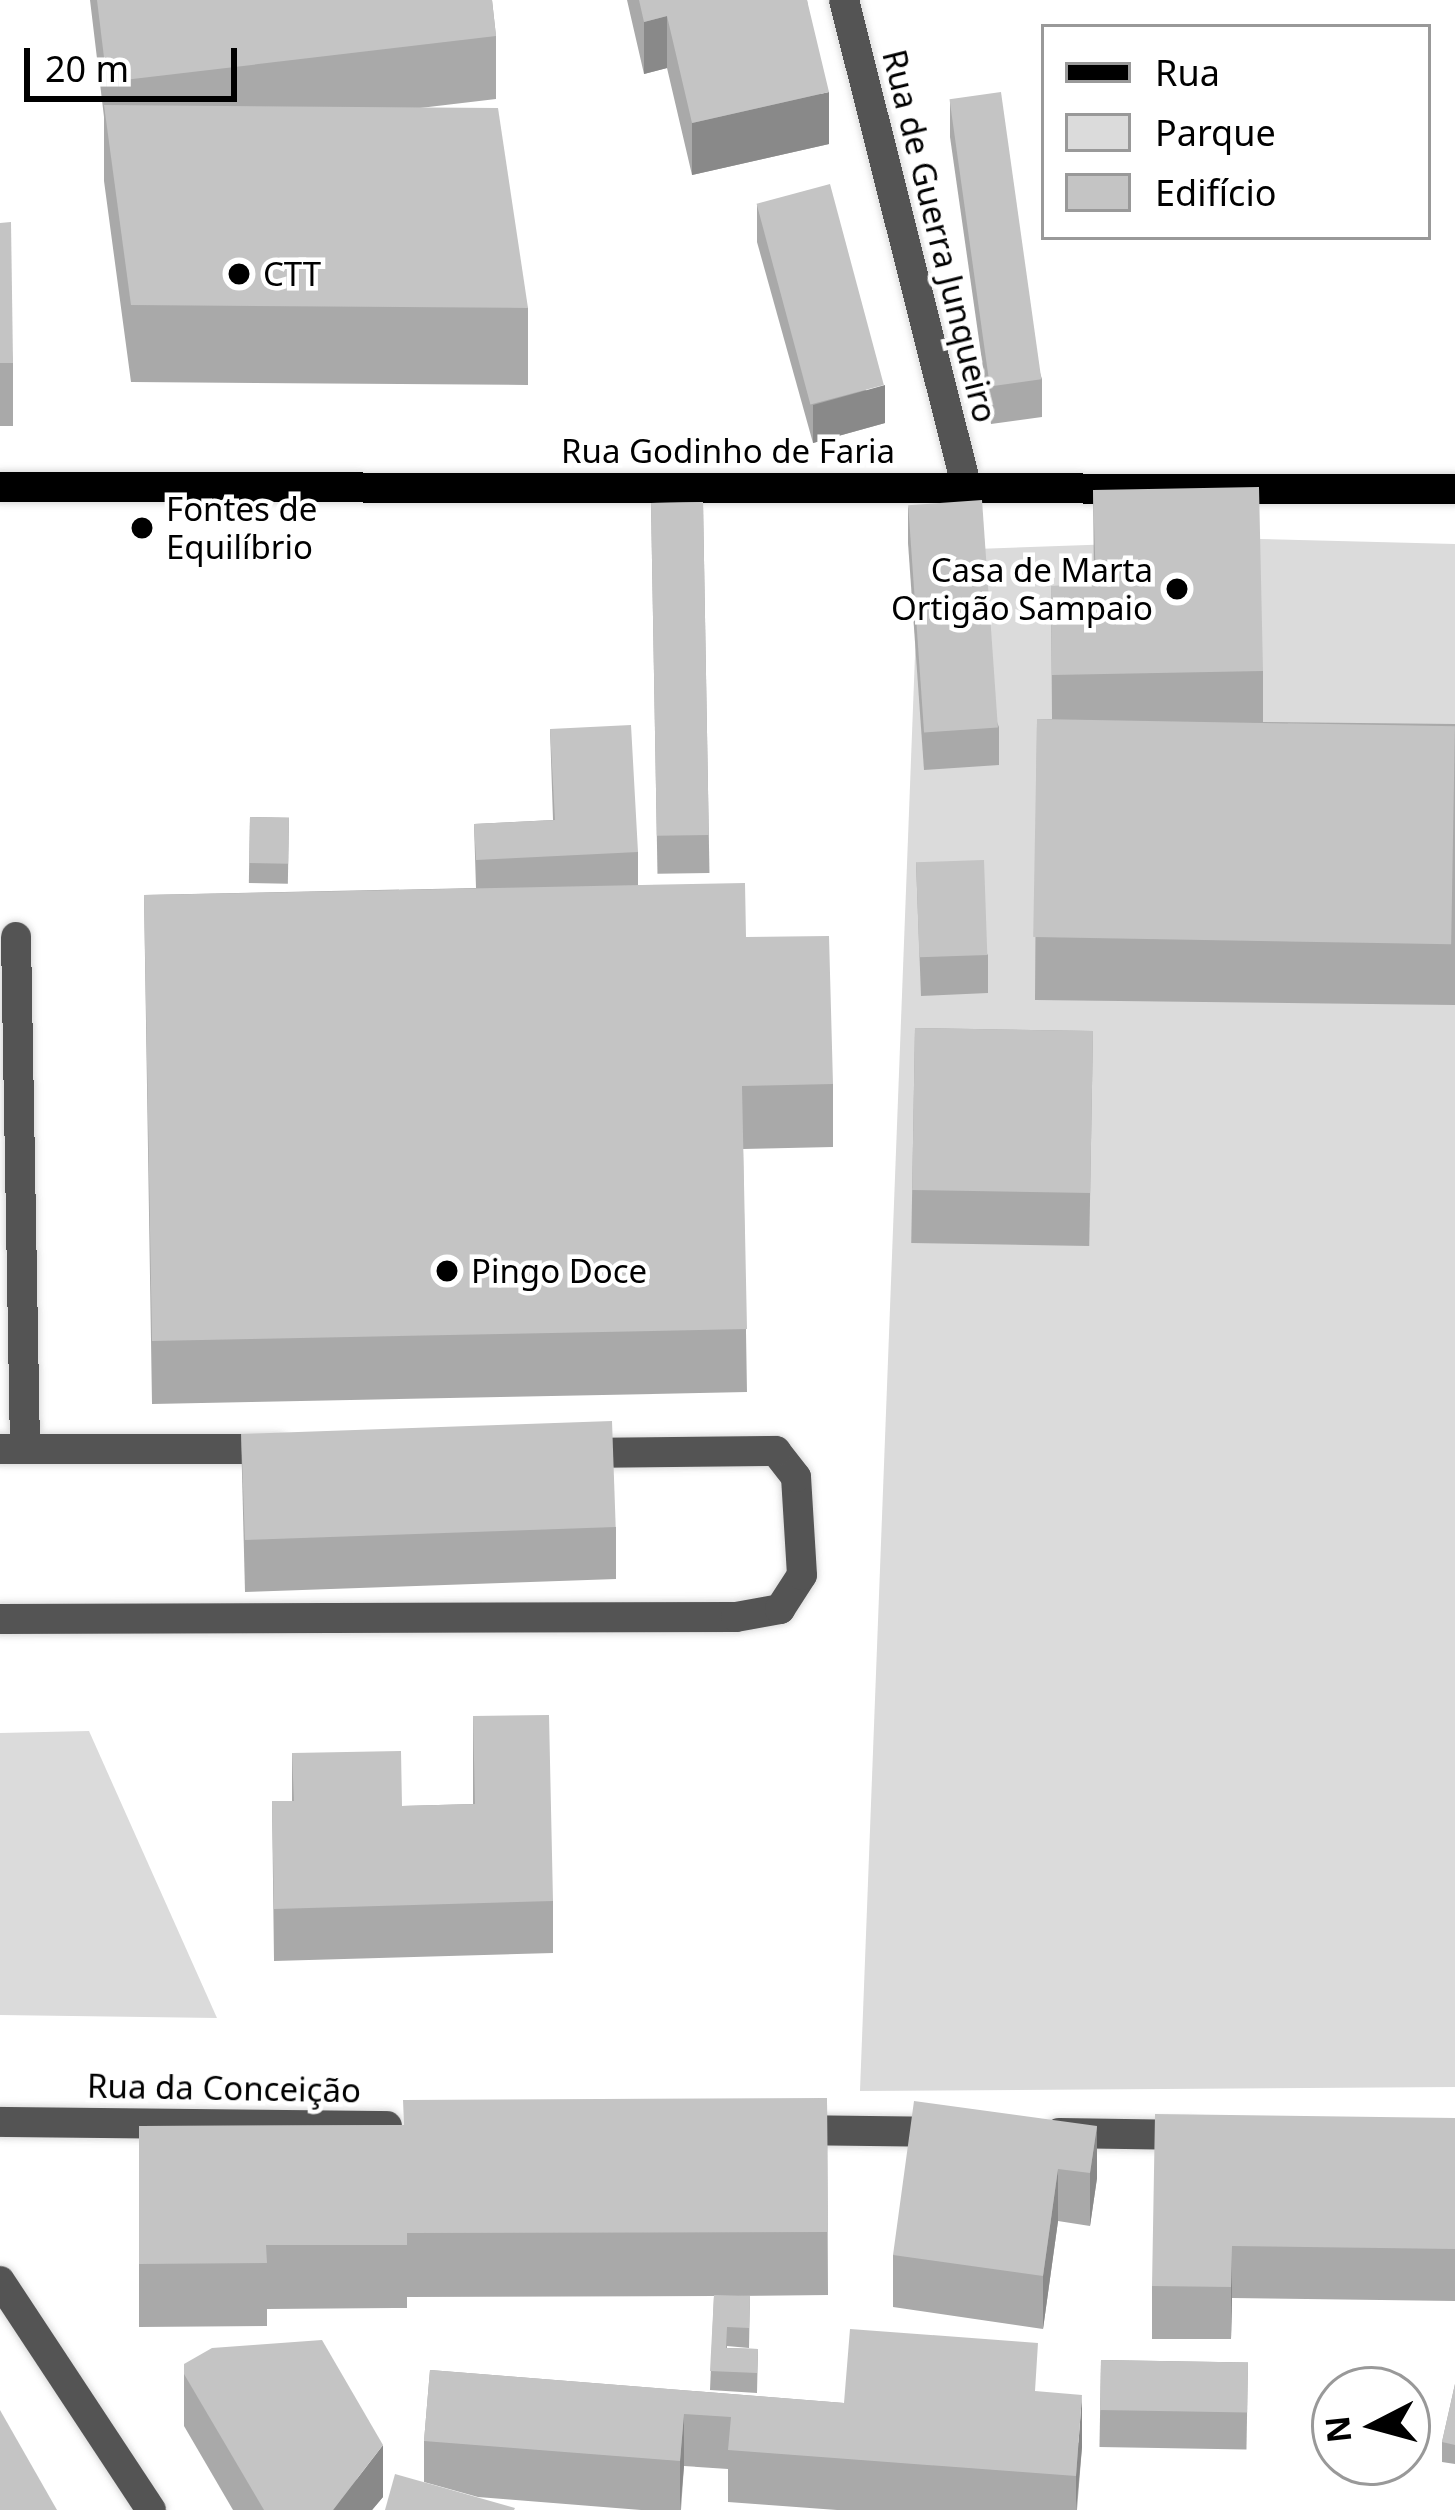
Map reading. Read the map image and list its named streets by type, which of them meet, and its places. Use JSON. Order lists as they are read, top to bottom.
{
  "streets": {
    "main road": ["Rua Godinho de Faria"],
    "street": ["Rua de Guerra Junqueiro", "Rua da Conceição"]
  },
  "crossings": [
    ["Rua de Guerra Junqueiro", "Rua Godinho de Faria"]
  ],
  "places": [
    "CTT",
    "Fontes de Equilíbrio",
    "Casa de Marta Ortigão Sampaio",
    "Pingo Doce"
  ],
  "legend": ["Rua", "Parque", "Edifício"],
  "scale_bar": "20 m",
  "north": "left"
}
